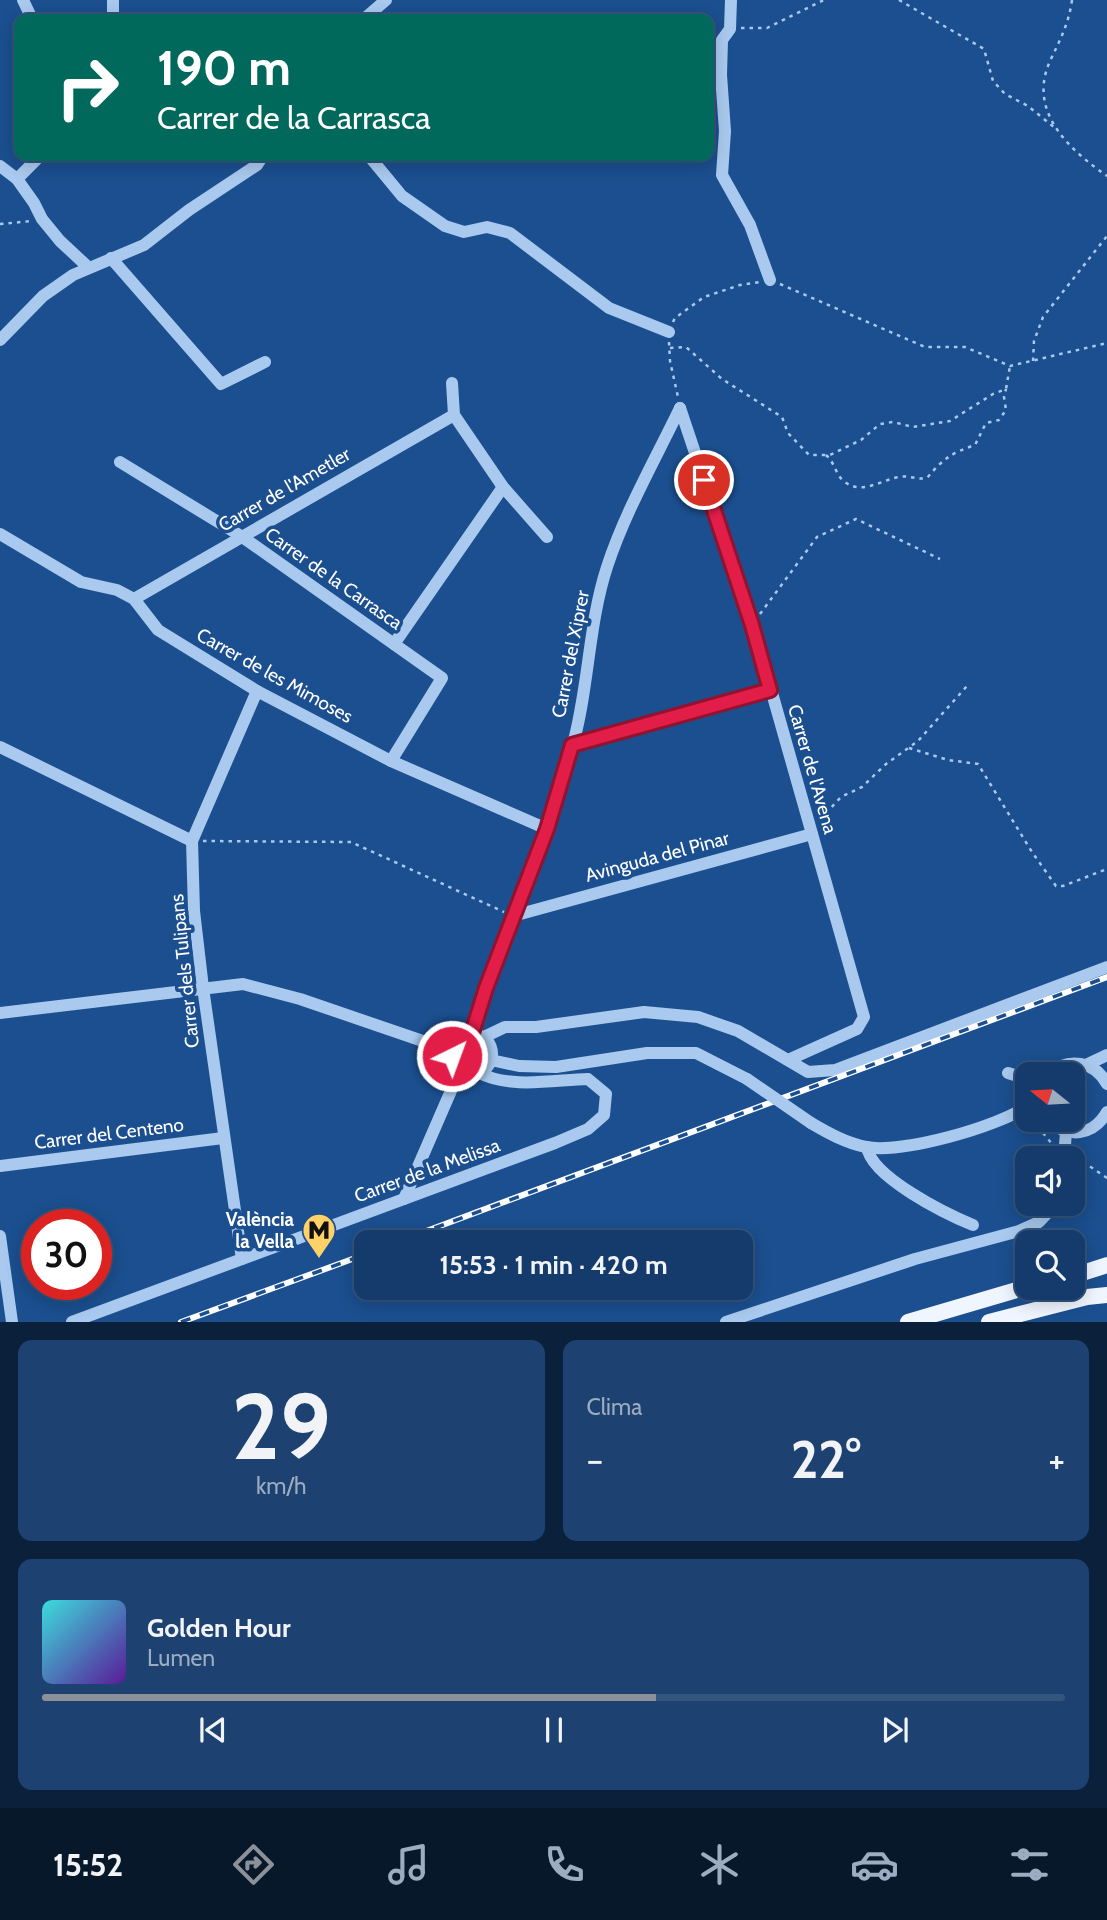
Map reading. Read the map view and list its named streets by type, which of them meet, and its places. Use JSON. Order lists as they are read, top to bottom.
{
  "streets": {
    "street": [
      "Carrer de l'Ametler",
      "Carrer de la Carrasca",
      "Carrer del Xiprer",
      "Carrer de les Mimoses",
      "Carrer de l'Avena",
      "Avinguda del Pinar",
      "Carrer dels Tulipans",
      "Carrer del Centeno",
      "Carrer de la Melissa"
    ]
  },
  "crossings": [
    ["Carrer de l'Ametler", "Carrer de la Carrasca"],
    ["Carrer de l'Ametler", "Carrer de les Mimoses"],
    ["Carrer de la Carrasca", "Carrer de les Mimoses"],
    ["Carrer del Xiprer", "Carrer de les Mimoses"],
    ["Carrer del Xiprer", "Carrer de l'Avena"],
    ["Carrer del Xiprer", "Avinguda del Pinar"],
    ["Carrer del Xiprer", "Carrer de la Melissa"],
    ["Carrer de les Mimoses", "Carrer dels Tulipans"],
    ["Carrer de l'Avena", "Avinguda del Pinar"],
    ["Carrer dels Tulipans", "Carrer del Centeno"],
    ["Carrer dels Tulipans", "Carrer de la Melissa"]
  ],
  "places": {
    "metro station": ["València la Vella"]
  },
  "north": "left",
  "page": {
    "turn": ["190 m", "Carrer de la Carrasca"],
    "limit": "30",
    "trip": "15:53 · 1 min · 420 m",
    "tile": [
      ["29", "km/h"],
      "Clima"
    ],
    "heat": ["−", "22°", "+"],
    "song": ["Golden Hour", "Lumen"],
    "tabs": "15:52"
  }
}
